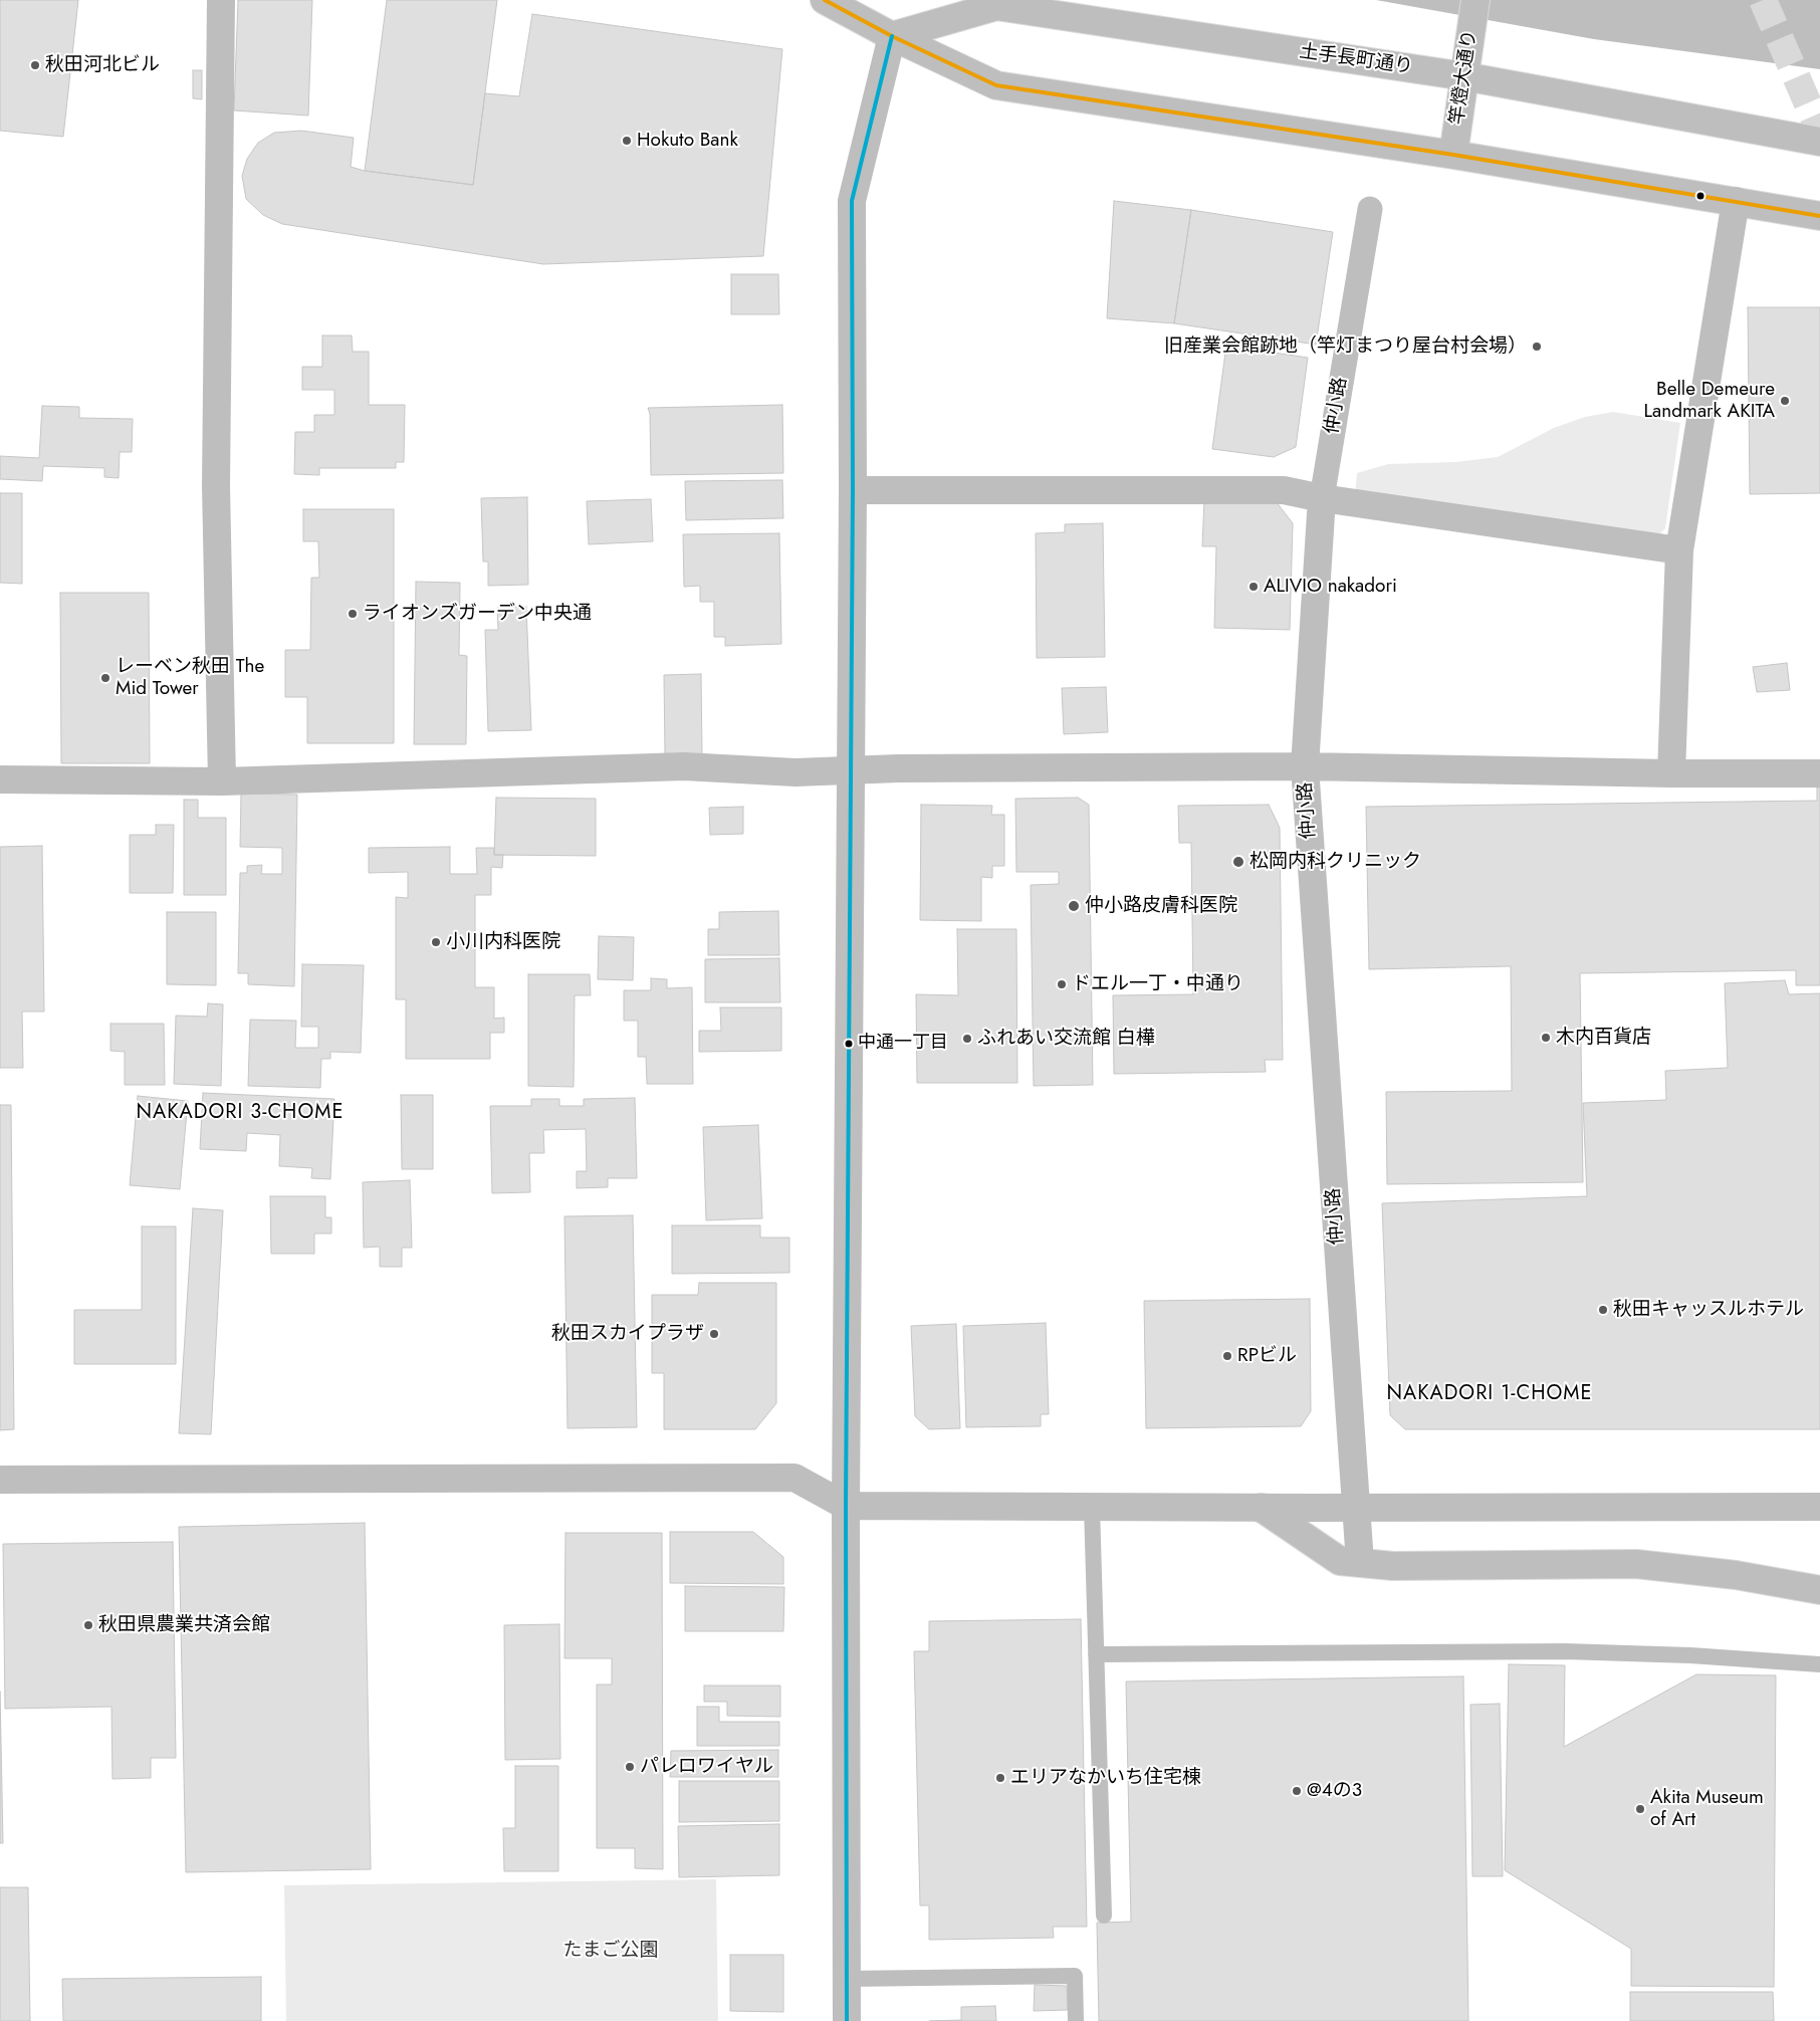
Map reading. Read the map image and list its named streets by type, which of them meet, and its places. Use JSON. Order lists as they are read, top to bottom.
{
  "streets": {
    "main road": ["土手長町通り", "竿燈大通り", "仲小路"]
  },
  "crossings": [
    ["土手長町通り", "竿燈大通り"]
  ],
  "districts": ["NAKADORI 3-CHOME", "NAKADORI 1-CHOME"],
  "parks": ["たまご公園"],
  "places": [
    "秋田河北ビル",
    "Hokuto Bank",
    "旧産業会館跡地（竿灯まつり屋台村会場）",
    "Belle Demeure Landmark AKITA",
    "ALIVIO nakadori",
    "ライオンズガーデン中央通",
    "レーベン秋田 The Mid Tower",
    "松岡内科クリニック",
    "仲小路皮膚科医院",
    "小川内科医院",
    "ドエル一丁・中通り",
    "木内百貨店",
    "ふれあい交流館 白樺",
    "中通一丁目",
    "秋田キャッスルホテル",
    "秋田スカイプラザ",
    "RPビル",
    "秋田県農業共済会館",
    "パレロワイヤル",
    "エリアなかいち住宅棟",
    "@4の3",
    "Akita Museum of Art"
  ]
}
